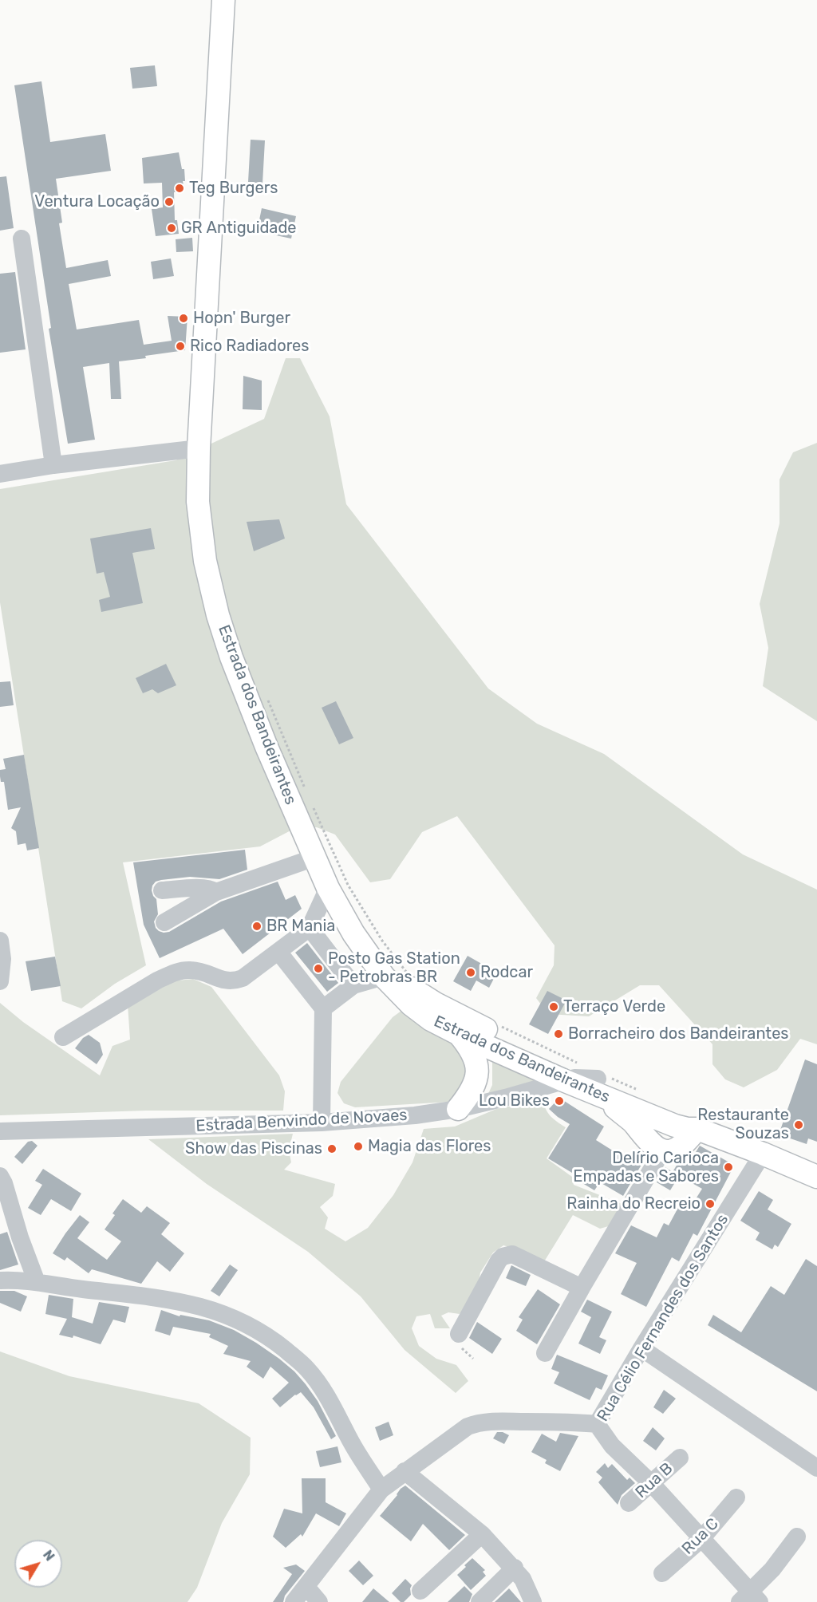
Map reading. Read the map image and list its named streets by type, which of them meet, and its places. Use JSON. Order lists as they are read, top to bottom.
{
  "streets": {
    "main road": ["Estrada dos Bandeirantes"],
    "street": [
      "Estrada Benvindo de Novaes",
      "Rua Célio Fernandes dos Santos",
      "Rua B",
      "Rua C"
    ]
  },
  "crossings": [
    ["Estrada dos Bandeirantes", "Estrada Benvindo de Novaes"],
    ["Estrada dos Bandeirantes", "Rua Célio Fernandes dos Santos"],
    ["Rua Célio Fernandes dos Santos", "Rua B"],
    ["Rua Célio Fernandes dos Santos", "Rua C"]
  ],
  "places": [
    "Teg Burgers",
    "Ventura Locação",
    "GR Antiguidade",
    "Hopn' Burger",
    "Rico Radiadores",
    "BR Mania",
    "Posto Gas Station - Petrobras BR",
    "Rodcar",
    "Terraço Verde",
    "Borracheiro dos Bandeirantes",
    "Lou Bikes",
    "Restaurante Souzas",
    "Magia das Flores",
    "Show das Piscinas",
    "Delírio Carioca Empadas e Sabores",
    "Rainha do Recreio"
  ],
  "north": "top right"
}
